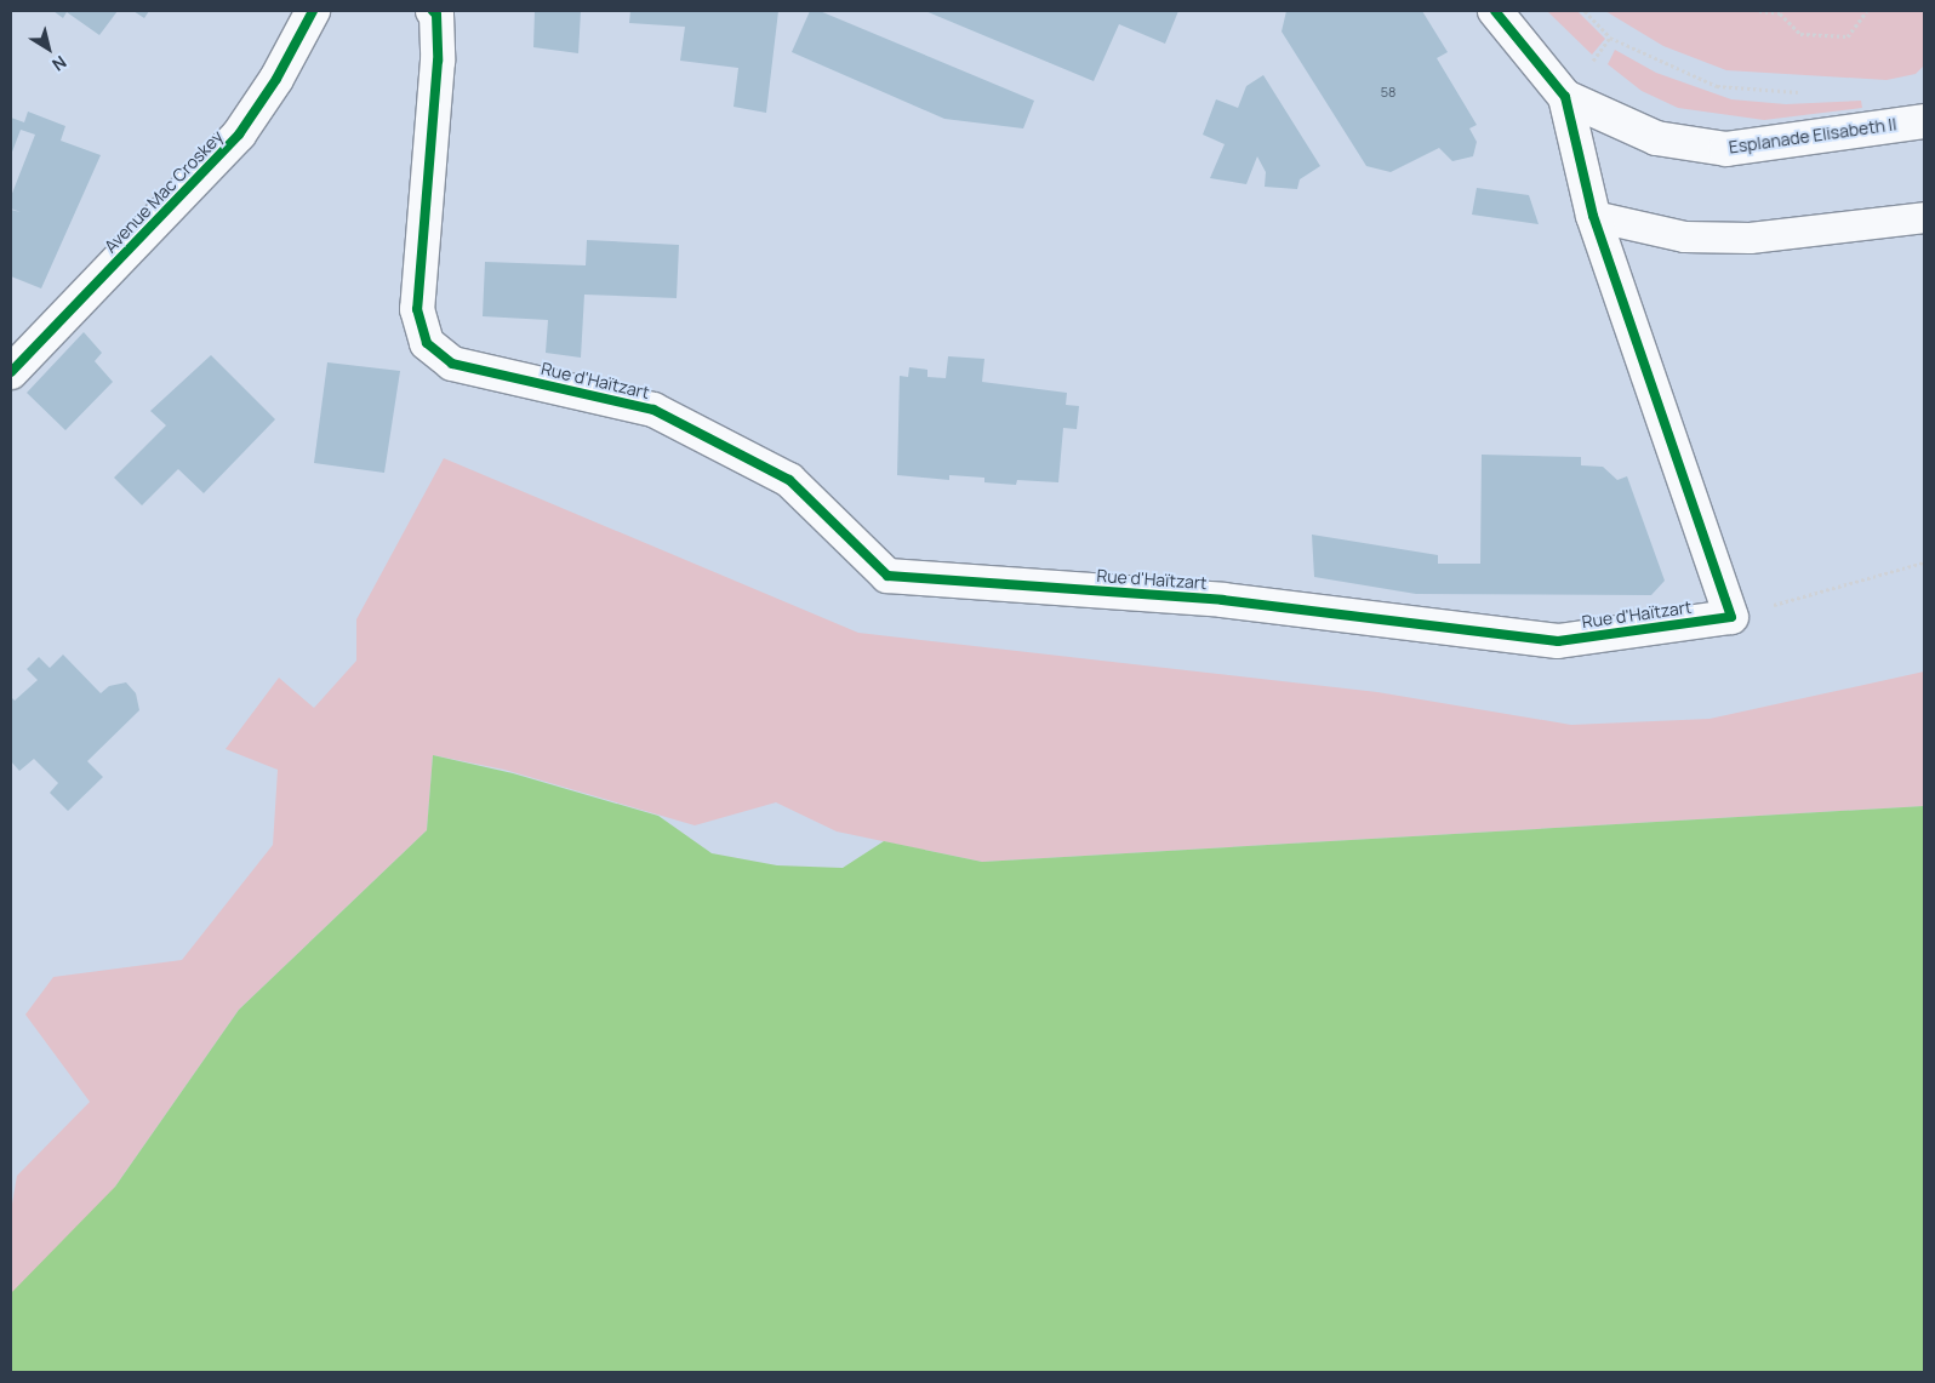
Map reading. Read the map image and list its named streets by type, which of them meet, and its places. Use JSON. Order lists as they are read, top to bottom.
{
  "streets": {
    "street": ["Esplanade Elisabeth II", "Avenue Mac Croskey", "Rue d'Haïtzart"]
  },
  "house_numbers": ["58"],
  "north": "bottom right"
}
